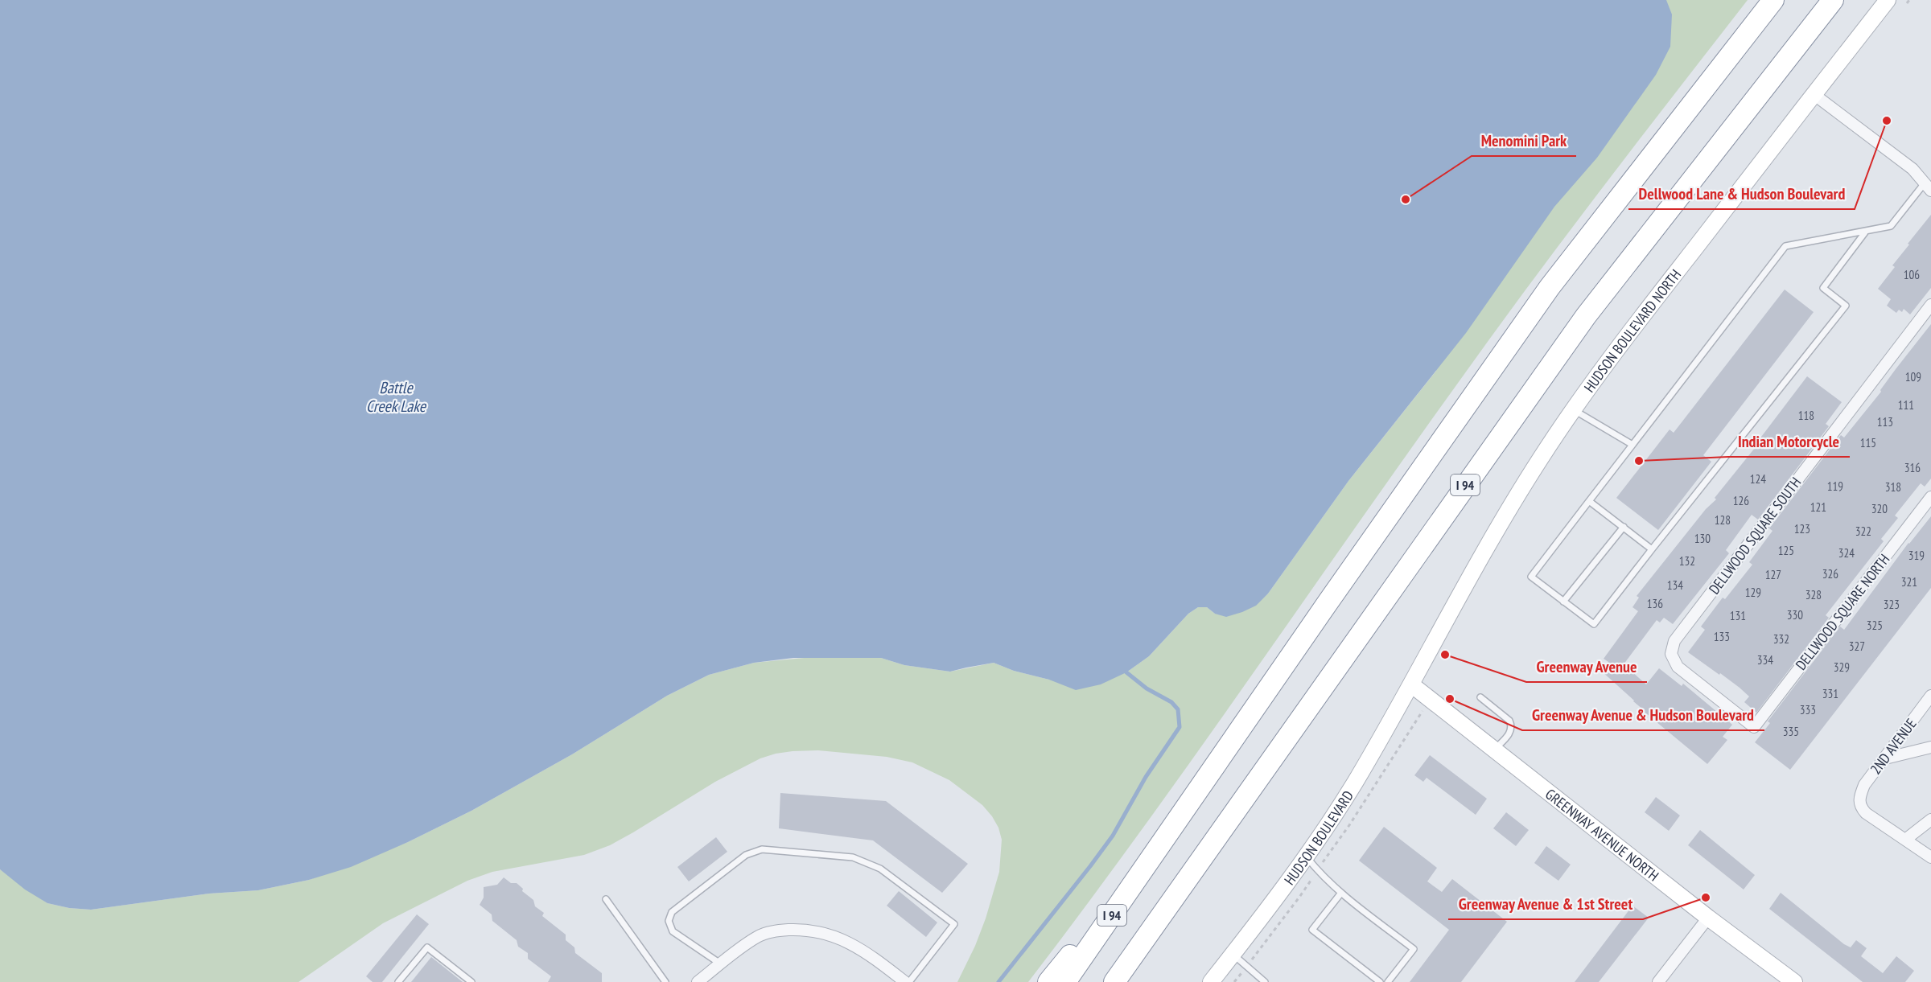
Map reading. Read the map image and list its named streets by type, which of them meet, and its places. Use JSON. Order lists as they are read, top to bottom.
{
  "streets": {
    "highway": ["I 94"],
    "street": [
      "HUDSON BOULEVARD NORTH",
      "DELLWOOD SQUARE SOUTH",
      "DELLWOOD SQUARE NORTH",
      "2ND AVENUE",
      "GREENWAY AVENUE NORTH",
      "HUDSON BOULEVARD"
    ]
  },
  "crossings": [
    ["HUDSON BOULEVARD NORTH", "GREENWAY AVENUE NORTH"],
    ["HUDSON BOULEVARD NORTH", "HUDSON BOULEVARD"],
    ["DELLWOOD SQUARE SOUTH", "DELLWOOD SQUARE NORTH"],
    ["GREENWAY AVENUE NORTH", "HUDSON BOULEVARD"]
  ],
  "water": ["Battle Creek Lake"],
  "places": [
    "Dellwood Lane & Hudson Boulevard",
    "Menomini Park",
    "Indian Motorcycle",
    "Greenway Avenue",
    "Greenway Avenue & Hudson Boulevard",
    "Greenway Avenue & 1st Street"
  ],
  "house_numbers": [
    "106",
    "109",
    "111",
    "118",
    "113",
    "115",
    "316",
    "124",
    "119",
    "318",
    "126",
    "121",
    "320",
    "128",
    "123",
    "322",
    "130",
    "125",
    "324",
    "319",
    "132",
    "326",
    "127",
    "321",
    "134",
    "129",
    "328",
    "136",
    "323",
    "330",
    "131",
    "325",
    "133",
    "332",
    "327",
    "334",
    "329",
    "331",
    "333",
    "335"
  ]
}
